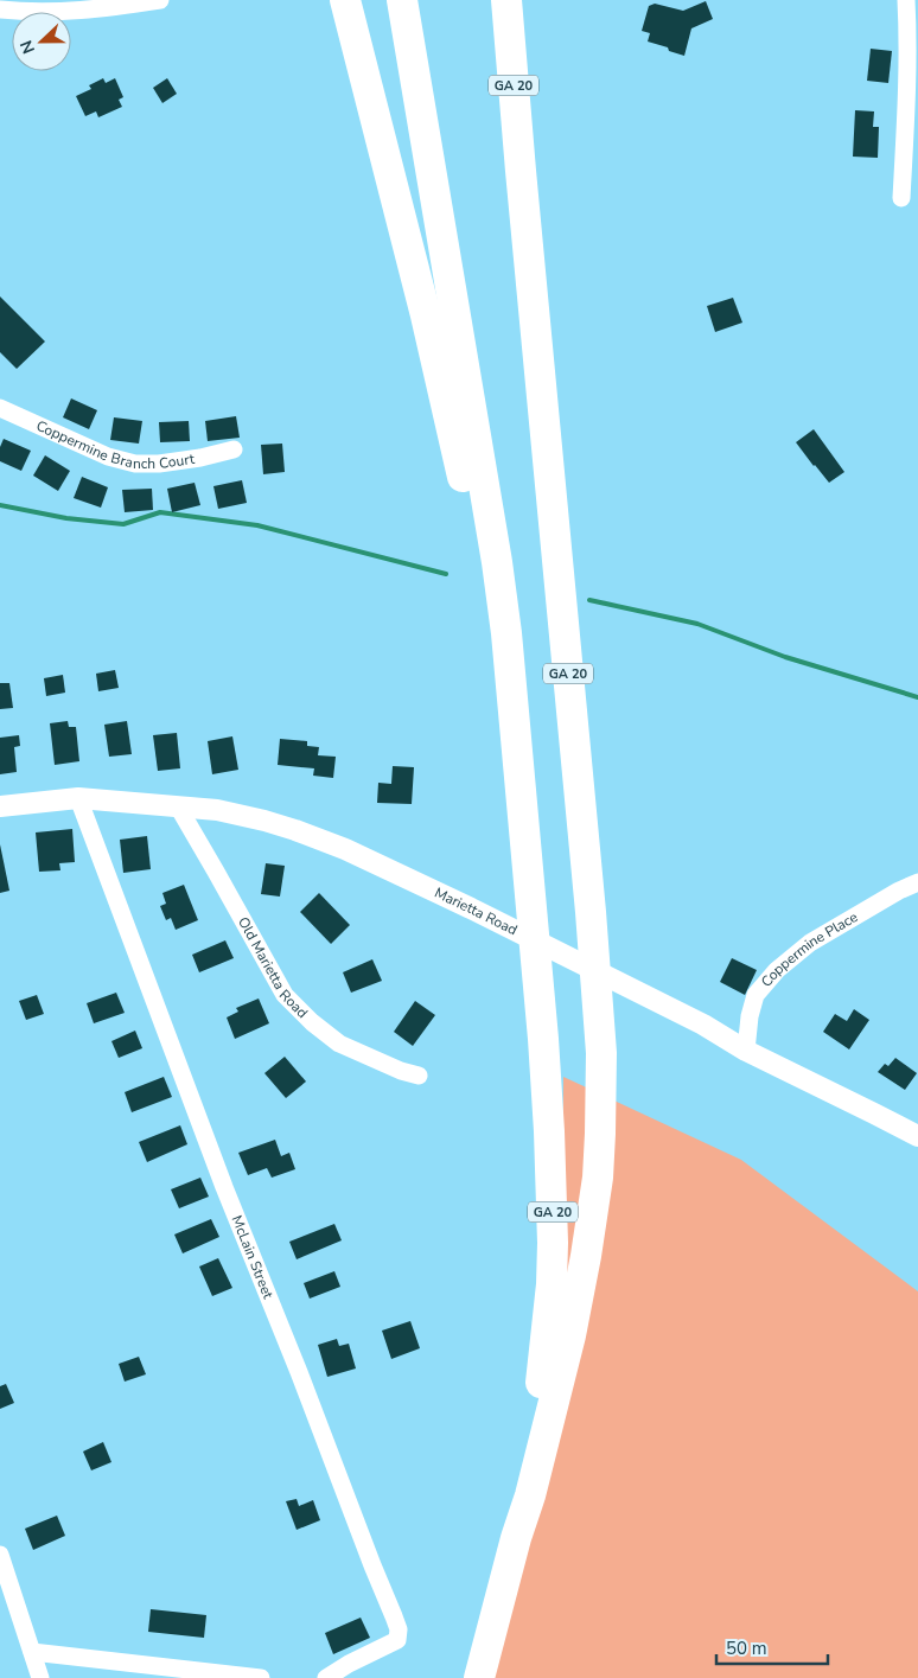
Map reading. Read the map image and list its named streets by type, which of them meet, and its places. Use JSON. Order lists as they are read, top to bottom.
{
  "streets": {
    "highway": ["GA 20"],
    "street": [
      "Coppermine Branch Court",
      "Marietta Road",
      "Coppermine Place",
      "Old Marietta Road",
      "McLain Street"
    ]
  },
  "crossings": [
    ["Marietta Road", "Coppermine Place"],
    ["Marietta Road", "Old Marietta Road"],
    ["Marietta Road", "McLain Street"]
  ],
  "scale_bar": "50 m",
  "north": "left"
}
